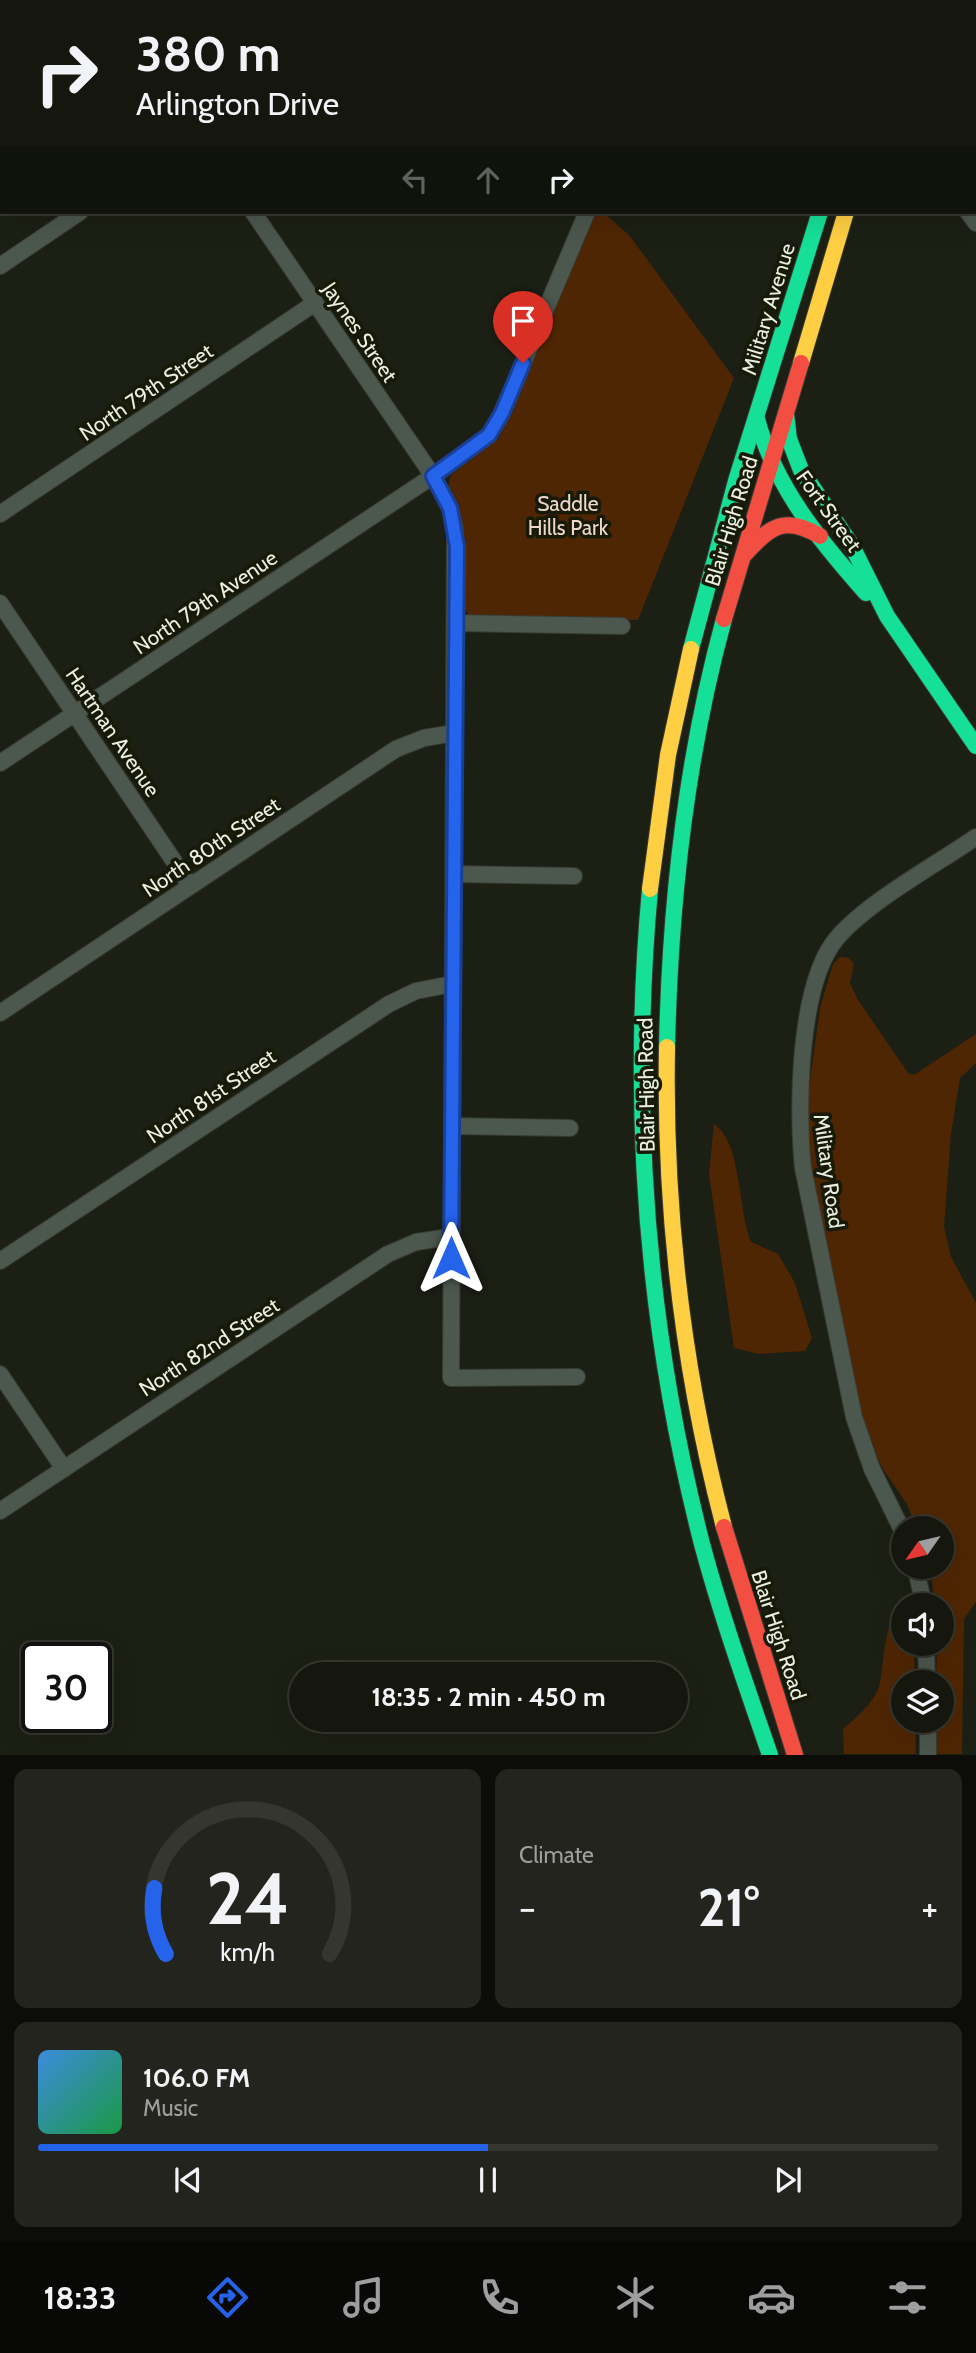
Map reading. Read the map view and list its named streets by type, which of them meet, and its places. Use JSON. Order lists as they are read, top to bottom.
{
  "streets": {
    "main road": ["Military Avenue", "Fort Street", "Blair High Road"],
    "street": [
      "Jaynes Street",
      "North 79th Street",
      "North 79th Avenue",
      "Hartman Avenue",
      "North 80th Street",
      "North 81st Street",
      "Military Road",
      "North 82nd Street"
    ]
  },
  "crossings": [
    ["Military Avenue", "Fort Street"],
    ["Military Avenue", "Blair High Road"],
    ["Jaynes Street", "North 79th Street"],
    ["Jaynes Street", "North 79th Avenue"],
    ["Jaynes Street", "North 80th Street"],
    ["Jaynes Street", "North 81st Street"],
    ["Jaynes Street", "North 82nd Street"],
    ["Fort Street", "Blair High Road"],
    ["North 79th Avenue", "Hartman Avenue"],
    ["Hartman Avenue", "North 80th Street"]
  ],
  "parks": ["Saddle Hills Park"],
  "north": "bottom left",
  "page": {
    "turn": ["380 m", "Arlington Drive"],
    "limit": "30",
    "trip": "18:35 · 2 min · 450 m",
    "tile": "Climate",
    "heat": ["−", "21°", "+"],
    "song": ["106.0 FM", "Music"],
    "tabs": "18:33",
    "gauge": ["24", "km/h"]
  }
}
